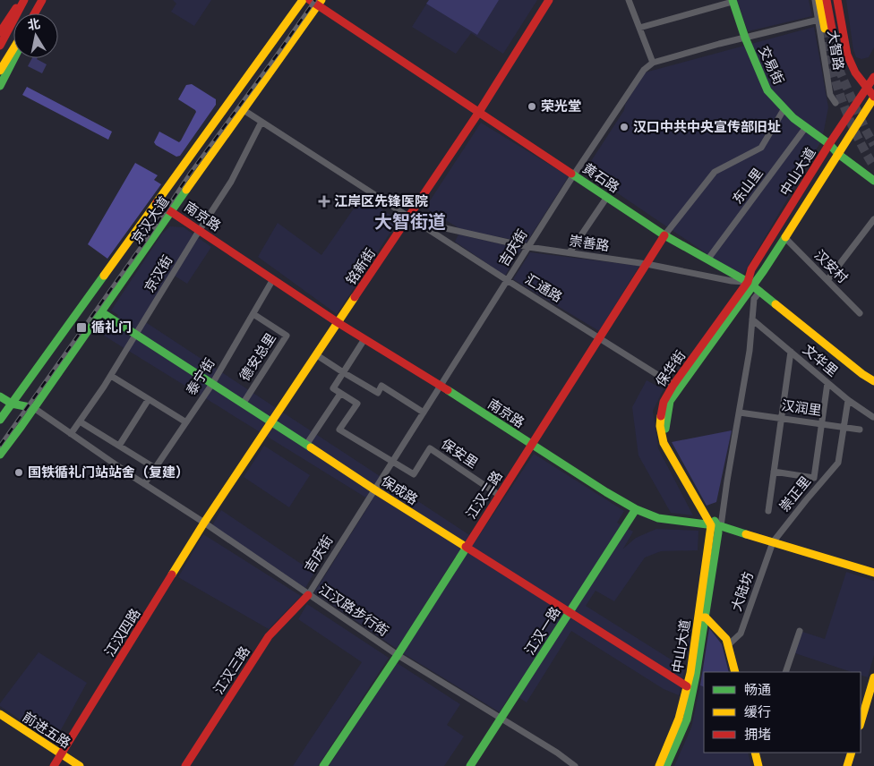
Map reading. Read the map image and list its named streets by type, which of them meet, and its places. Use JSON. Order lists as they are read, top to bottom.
{
  "streets": {
    "street": [
      "大智路",
      "交易街",
      "中山大道",
      "黄石路",
      "东山里",
      "南京路",
      "京汉大道",
      "崇善路",
      "吉庆街",
      "铭新街",
      "汉安村",
      "京汉街",
      "汇通路",
      "德安总里",
      "文华里",
      "保华街",
      "泰宁街",
      "汉润里",
      "保安里",
      "保成路",
      "崇正里",
      "江汉二路",
      "大陆坊",
      "江汉路步行街",
      "江汉一路",
      "江汉四路",
      "江汉三路",
      "前进五路"
    ]
  },
  "crossings": [
    ["大智路", "中山大道"],
    ["交易街", "中山大道"],
    ["交易街", "东山里"],
    ["中山大道", "黄石路"],
    ["中山大道", "南京路"],
    ["中山大道", "崇善路"],
    ["中山大道", "汉安村"],
    ["中山大道", "文华里"],
    ["中山大道", "保华街"],
    ["中山大道", "保成路"],
    ["黄石路", "东山里"],
    ["黄石路", "京汉大道"],
    ["黄石路", "崇善路"],
    ["黄石路", "吉庆街"],
    ["黄石路", "铭新街"],
    ["黄石路", "保华街"],
    ["黄石路", "江汉二路"],
    ["南京路", "京汉大道"],
    ["南京路", "吉庆街"],
    ["南京路", "铭新街"],
    ["南京路", "京汉街"],
    ["南京路", "保华街"],
    ["南京路", "泰宁街"],
    ["南京路", "崇正里"],
    ["南京路", "江汉二路"],
    ["南京路", "大陆坊"],
    ["南京路", "江汉一路"],
    ["京汉大道", "汇通路"],
    ["京汉大道", "保成路"],
    ["京汉大道", "江汉路步行街"],
    ["崇善路", "吉庆街"],
    ["崇善路", "汇通路"],
    ["崇善路", "保华街"],
    ["崇善路", "江汉二路"],
    ["吉庆街", "汇通路"],
    ["吉庆街", "保安里"],
    ["吉庆街", "保成路"],
    ["吉庆街", "江汉路步行街"],
    ["吉庆街", "江汉三路"],
    ["铭新街", "汇通路"],
    ["铭新街", "保成路"],
    ["铭新街", "江汉路步行街"],
    ["铭新街", "江汉四路"],
    ["京汉街", "汇通路"],
    ["京汉街", "保成路"],
    ["京汉街", "江汉路步行街"],
    ["汇通路", "保华街"],
    ["汇通路", "江汉二路"],
    ["德安总里", "泰宁街"],
    ["德安总里", "保成路"],
    ["泰宁街", "保成路"],
    ["泰宁街", "江汉路步行街"],
    ["汉润里", "崇正里"],
    ["保安里", "江汉二路"],
    ["保成路", "江汉二路"],
    ["保成路", "江汉一路"],
    ["崇正里", "大陆坊"],
    ["江汉二路", "江汉路步行街"],
    ["江汉路步行街", "江汉一路"],
    ["江汉路步行街", "江汉四路"],
    ["江汉路步行街", "江汉三路"],
    ["江汉四路", "前进五路"]
  ],
  "districts": ["大智街道"],
  "places": {
    "other": ["荣光堂", "汉口中共中央宣传部旧址", "国铁循礼门站站舍（复建）"],
    "health": ["江岸区先锋医院"],
    "transit": ["循礼门"]
  },
  "legend": ["畅通", "缓行", "拥堵"],
  "north": "top"
}
